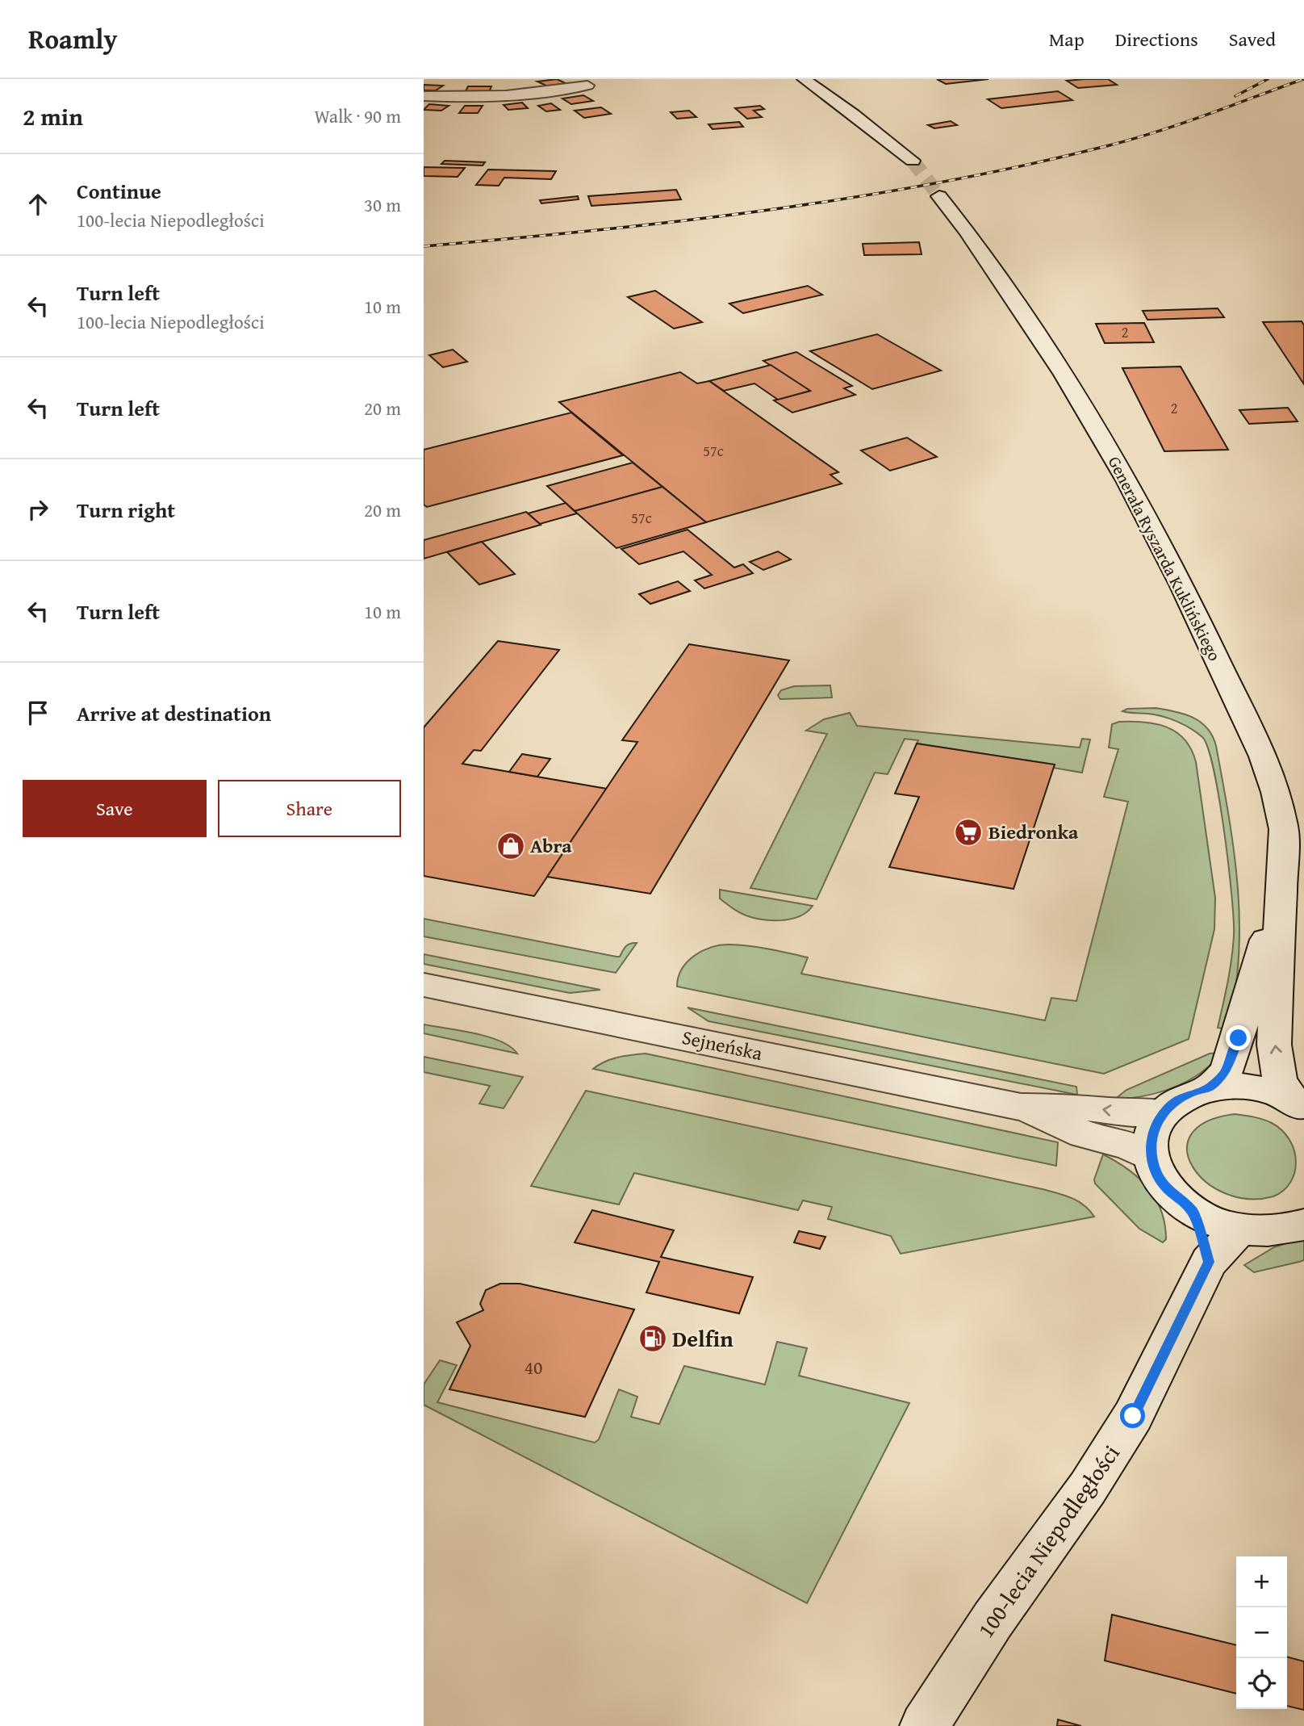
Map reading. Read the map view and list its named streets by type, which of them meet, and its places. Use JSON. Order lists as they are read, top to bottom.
{
  "streets": {
    "main road": ["Generała Ryszarda Kuklińskiego", "Sejneńska", "100-lecia Niepodległości"]
  },
  "places": {
    "supermarket": ["Biedronka"],
    "shop": ["Abra"],
    "fuel station": ["Delfin"]
  },
  "house_numbers": [
    "2",
    "2",
    "57c",
    "57c",
    "40"
  ],
  "page": {
    "header": "Roamly",
    "nav": ["Map", "Directions", "Saved"],
    "heading": ["2 min", "Walk · 90 m"],
    "list": [
      ["Continue", "100-lecia Niepodległości", "30 m"],
      ["Turn left", "100-lecia Niepodległości", "10 m"],
      ["Turn left", "20 m"],
      ["Turn right", "20 m"],
      ["Turn left", "10 m"],
      "Arrive at destination"
    ],
    "buttons": ["Save", "Share"],
    "map_buttons": ["+", "−"]
  }
}
